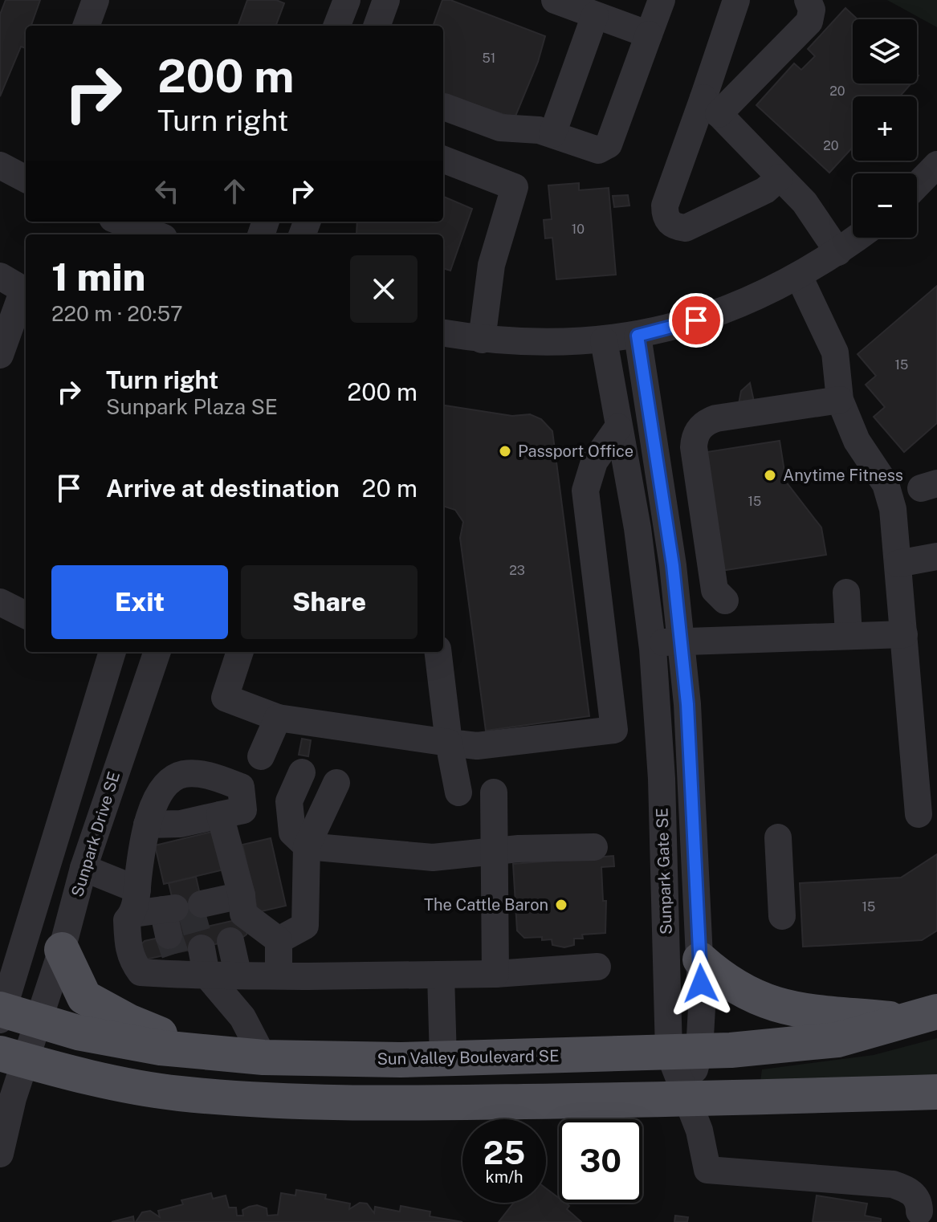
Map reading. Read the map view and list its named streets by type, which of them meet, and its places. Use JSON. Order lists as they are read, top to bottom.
{
  "streets": {
    "main road": ["Sun Valley Boulevard SE"],
    "street": ["Sunpark Drive SE", "Sunpark Gate SE"]
  },
  "crossings": [
    ["Sunpark Drive SE", "Sun Valley Boulevard SE"],
    ["Sunpark Gate SE", "Sun Valley Boulevard SE"]
  ],
  "places": ["Passport Office", "Anytime Fitness", "The Cattle Baron"],
  "house_numbers": [
    "51",
    "20",
    "20",
    "10",
    "15",
    "15",
    "23",
    "15"
  ],
  "page": {
    "map_buttons": ["+", "−"],
    "turn": ["200 m", "Turn right"],
    "heading": ["1 min", "220 m · 20:57"],
    "list": [
      {
        "name": "Turn right",
        "note": "Sunpark Plaza SE",
        "value": "200 m"
      },
      {
        "name": "Arrive at destination",
        "value": "20 m"
      }
    ],
    "buttons": ["Exit", "Share"],
    "speed": "25 km/h",
    "limit": "30"
  }
}
